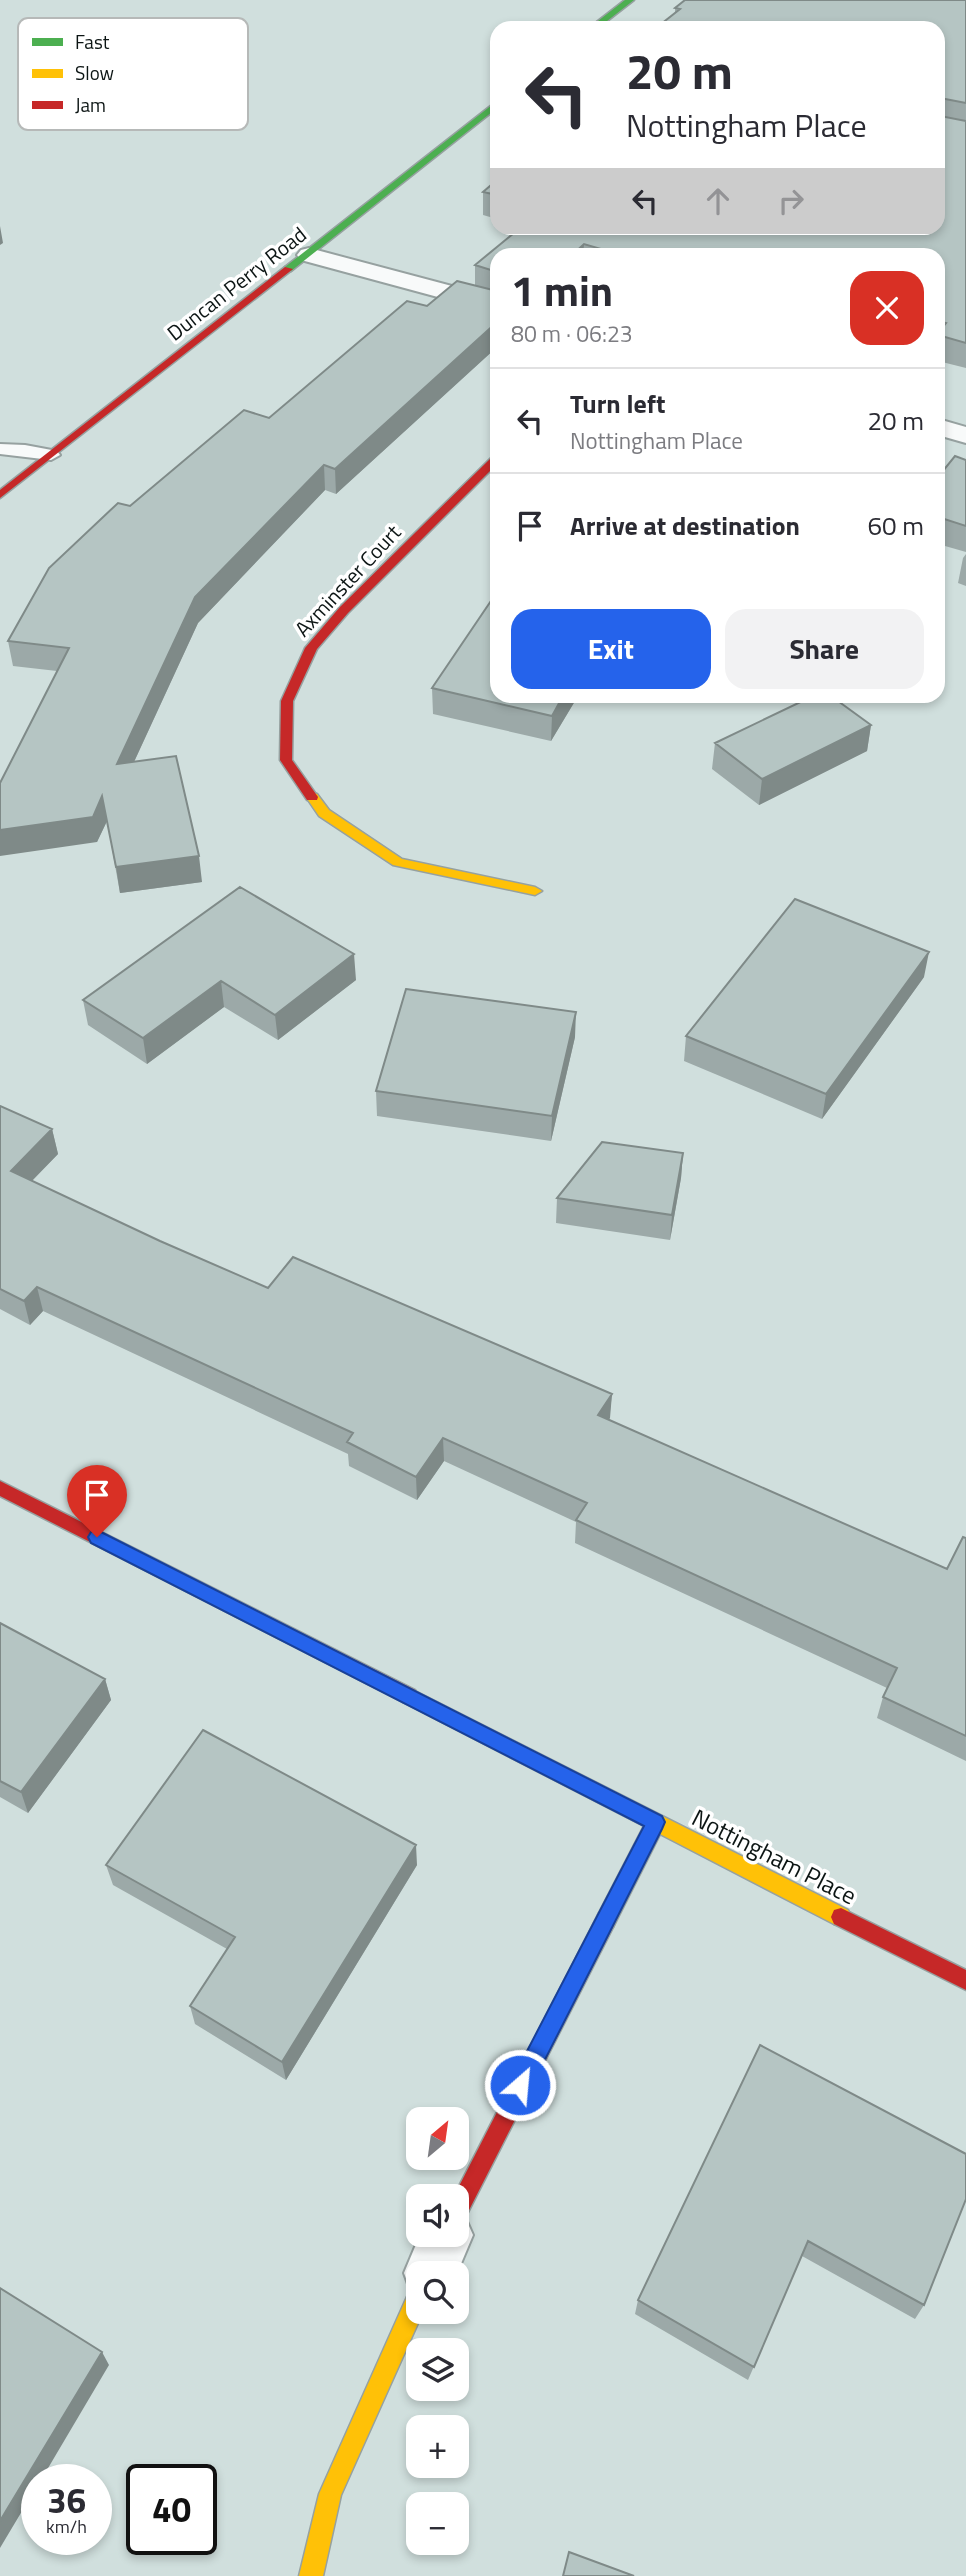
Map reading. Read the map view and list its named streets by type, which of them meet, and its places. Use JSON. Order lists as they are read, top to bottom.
{
  "streets": {
    "street": ["Duncan Perry Road", "Axminster Court", "Nottingham Place"]
  },
  "legend": ["Fast", "Slow", "Jam"],
  "north": "top right",
  "page": {
    "turn": ["20 m", "Nottingham Place"],
    "heading": ["1 min", "80 m · 06:23"],
    "list": [
      {
        "name": "Turn left",
        "note": "Nottingham Place",
        "value": "20 m"
      },
      {
        "name": "Arrive at destination",
        "value": "60 m"
      }
    ],
    "buttons": ["Exit", "Share"],
    "map_buttons": ["+", "−"],
    "speed": "36 km/h",
    "limit": "40"
  }
}
